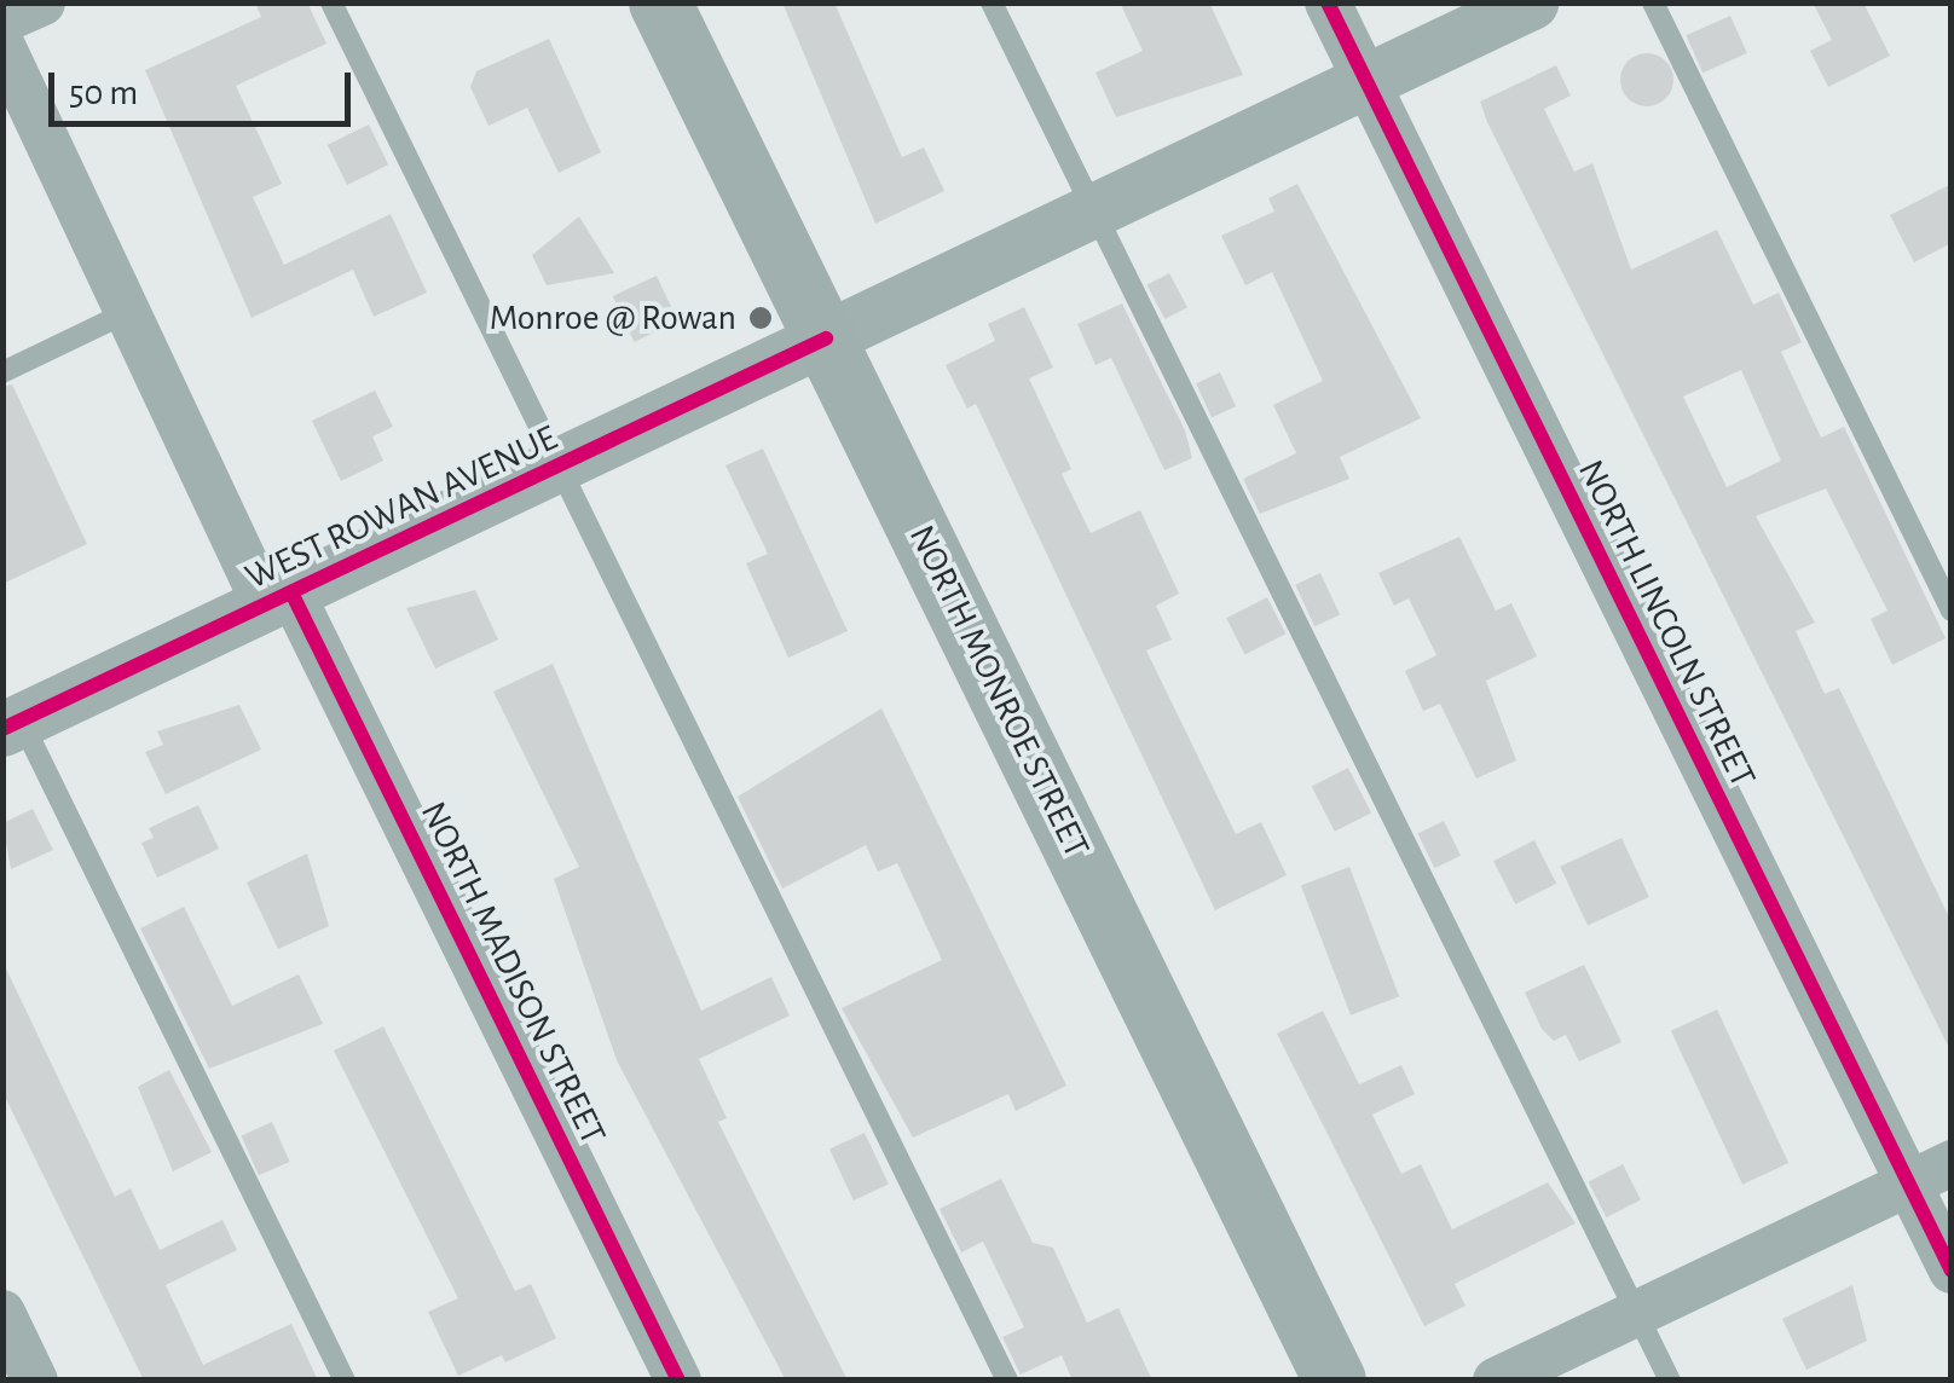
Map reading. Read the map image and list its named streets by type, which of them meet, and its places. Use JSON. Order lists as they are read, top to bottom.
{
  "streets": {
    "main road": ["NORTH MONROE STREET"],
    "street": ["WEST ROWAN AVENUE", "NORTH LINCOLN STREET", "NORTH MADISON STREET"]
  },
  "crossings": [
    ["WEST ROWAN AVENUE", "NORTH LINCOLN STREET"],
    ["WEST ROWAN AVENUE", "NORTH MONROE STREET"],
    ["WEST ROWAN AVENUE", "NORTH MADISON STREET"]
  ],
  "places": ["Monroe @ Rowan"],
  "scale_bar": "50 m"
}
